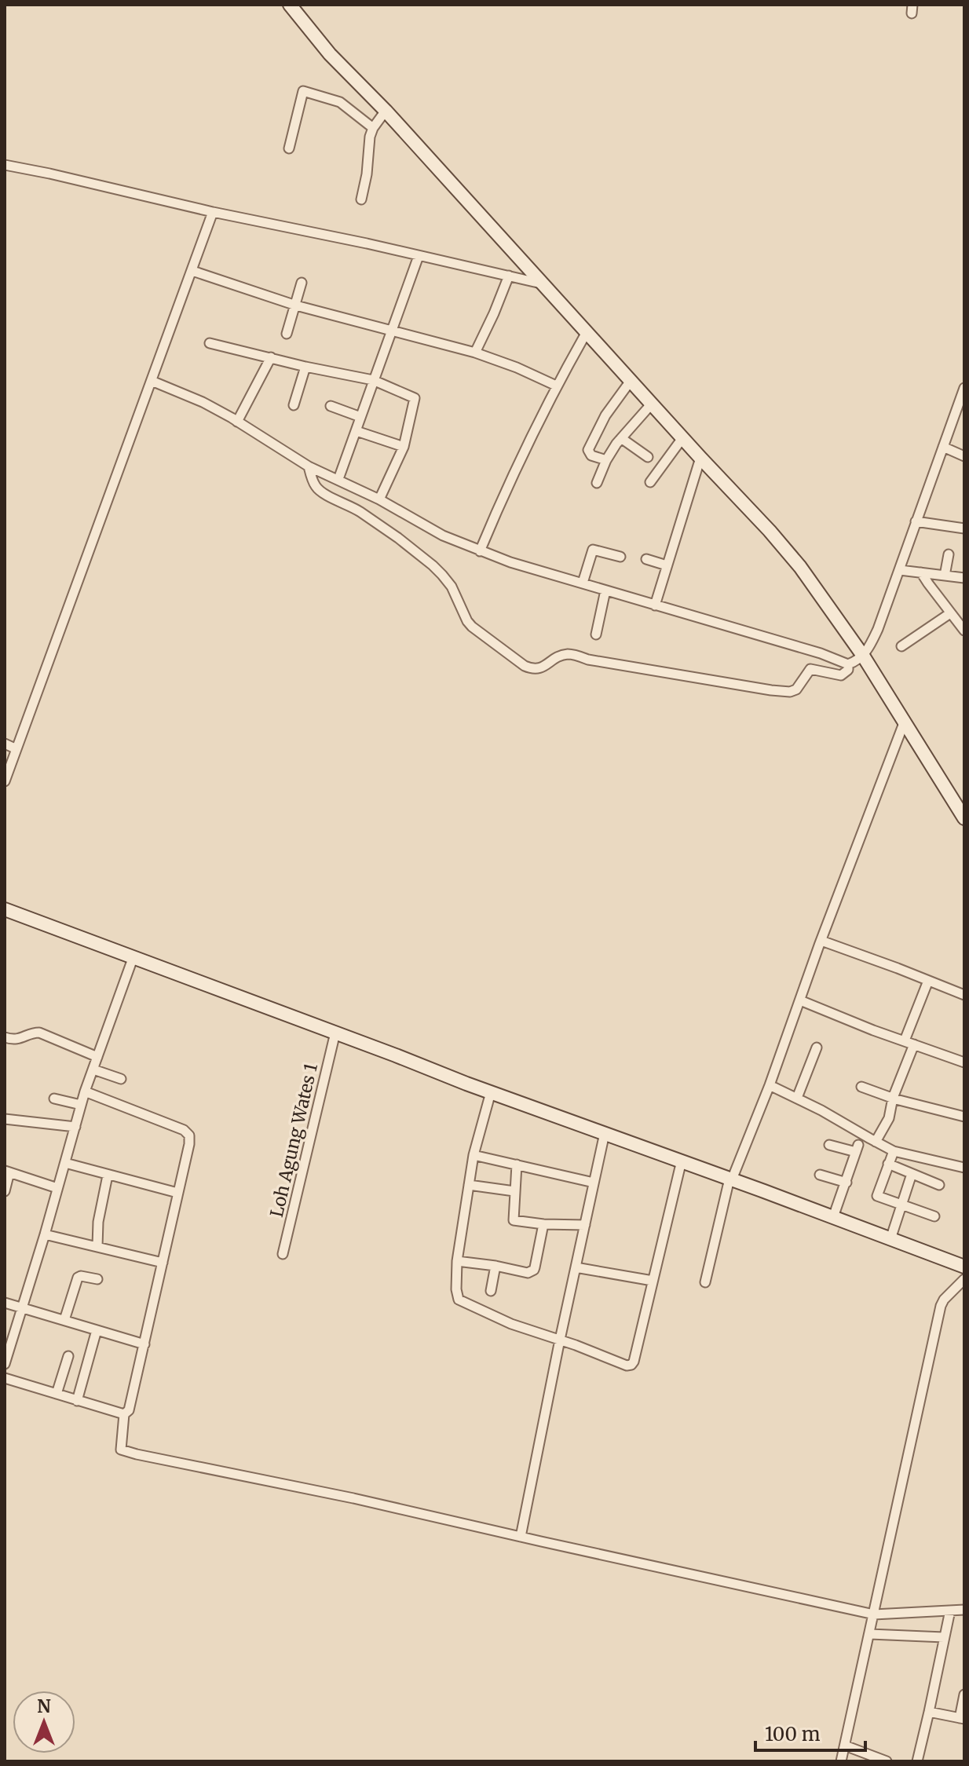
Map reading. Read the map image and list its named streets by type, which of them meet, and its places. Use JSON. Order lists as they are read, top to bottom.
{
  "streets": {
    "street": ["Loh Agung Wates 1"]
  },
  "scale_bar": "100 m",
  "north": "top"
}
